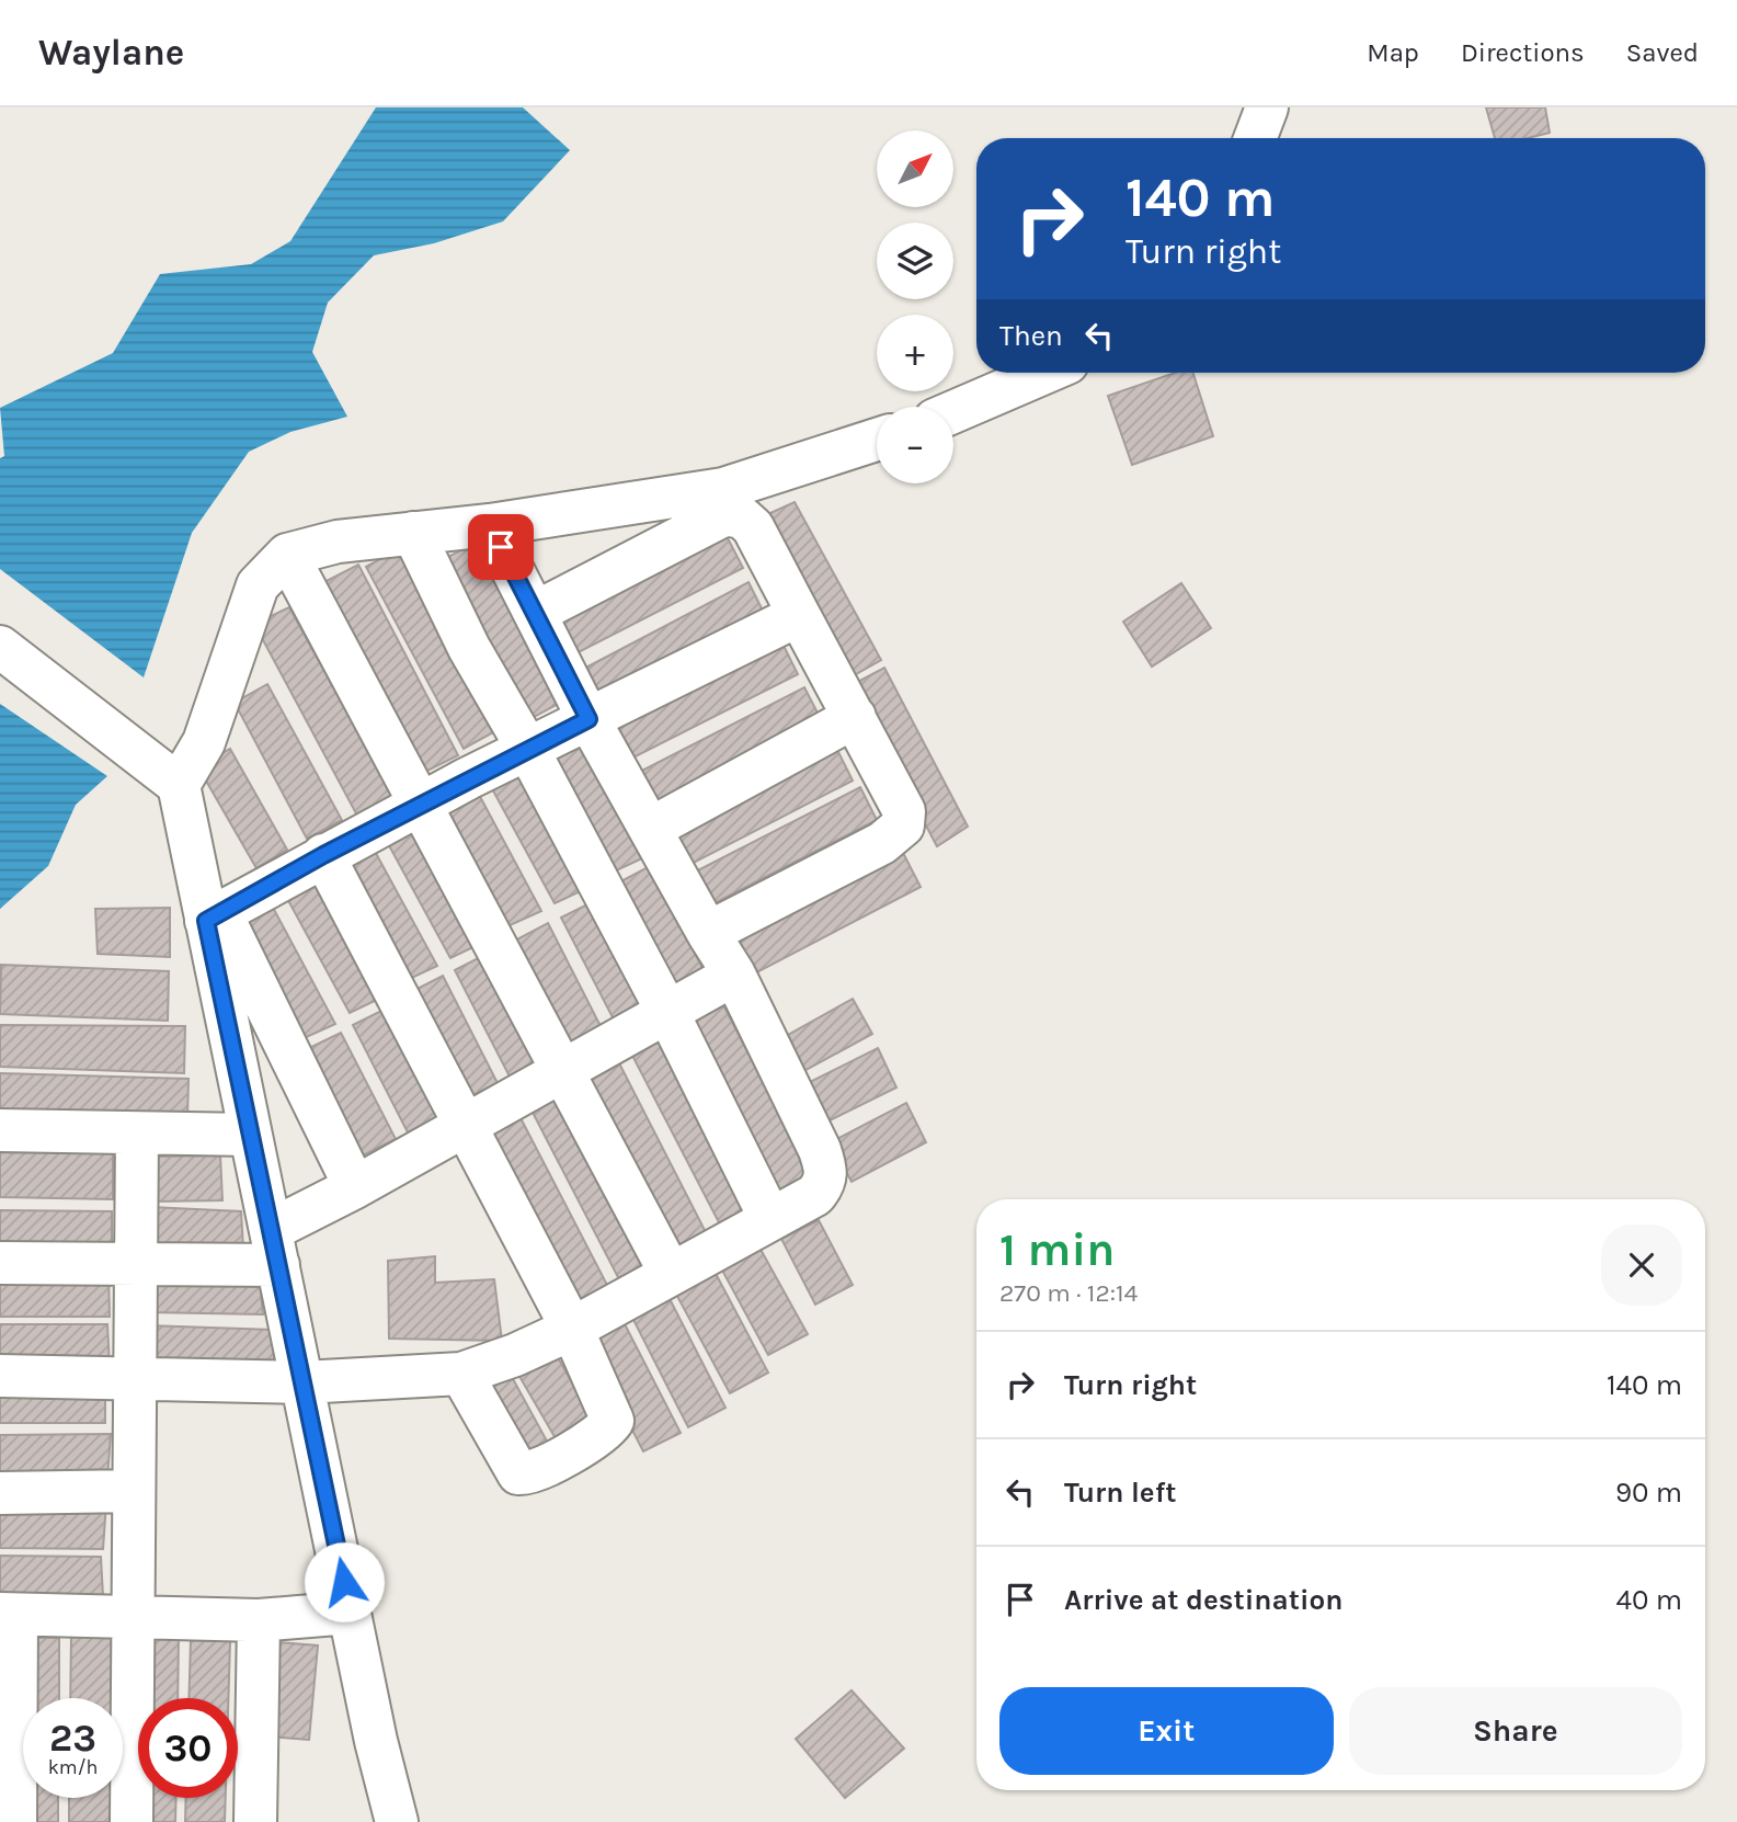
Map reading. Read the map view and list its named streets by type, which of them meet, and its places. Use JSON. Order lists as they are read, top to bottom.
{
  "north": "top right",
  "page": {
    "header": "Waylane",
    "nav": ["Map", "Directions", "Saved"],
    "map_buttons": ["+", "−"],
    "turn": ["140 m", "Turn right"],
    "then": "Then",
    "heading": ["1 min", "270 m · 12:14"],
    "list": [
      {
        "name": "Turn right",
        "value": "140 m"
      },
      {
        "name": "Turn left",
        "value": "90 m"
      },
      {
        "name": "Arrive at destination",
        "value": "40 m"
      }
    ],
    "buttons": ["Exit", "Share"],
    "speed": "23 km/h",
    "limit": "30"
  }
}
